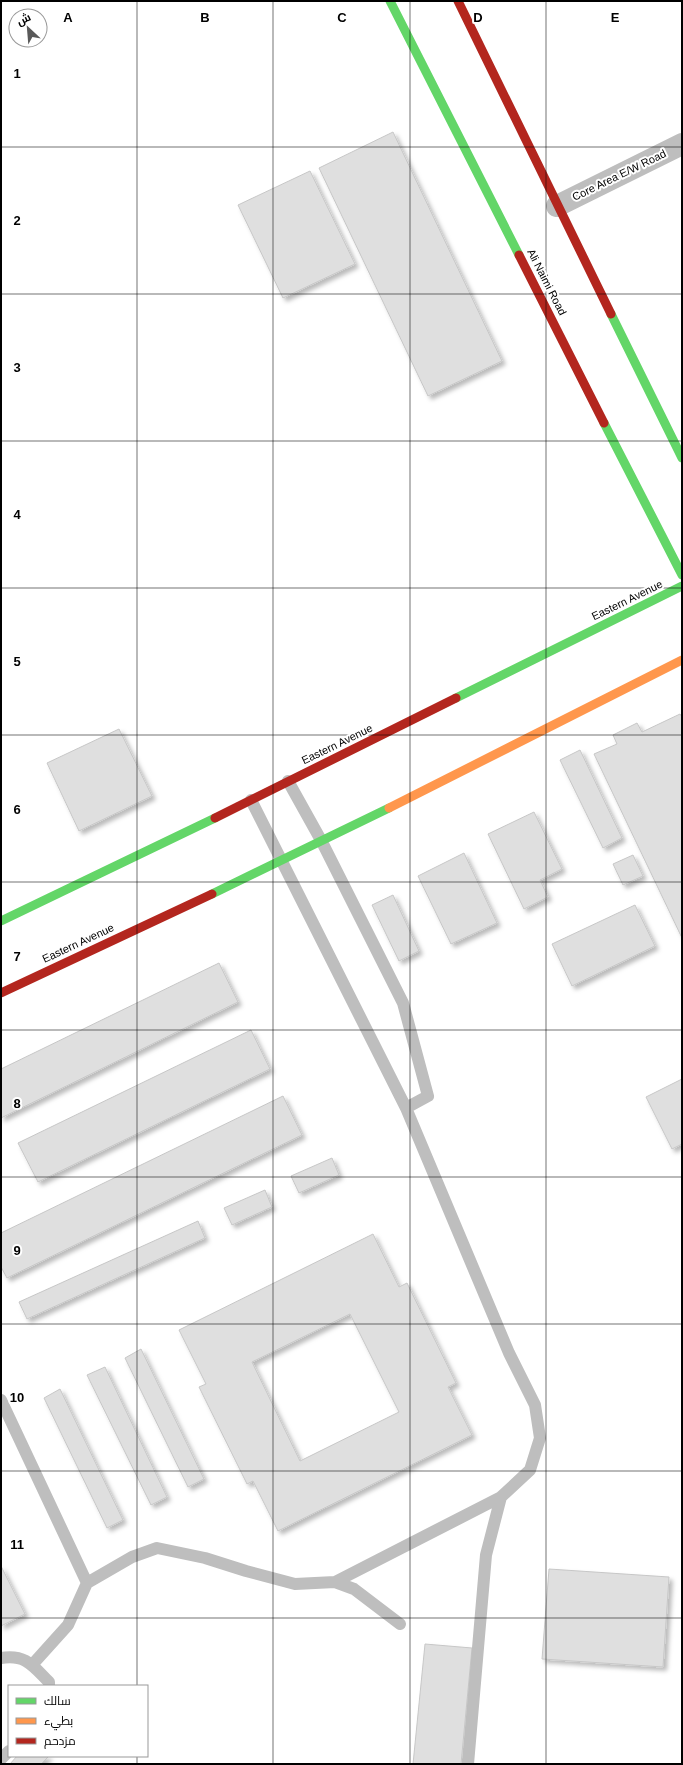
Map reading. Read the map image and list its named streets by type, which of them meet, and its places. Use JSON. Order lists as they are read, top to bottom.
{
  "streets": {
    "main road": ["Ali Naimi Road", "Eastern Avenue"],
    "street": ["Core Area E/W Road"]
  },
  "legend": ["سالك", "بطيء", "مزدحم"],
  "north": "top left",
  "grid": {
    "columns": [
      "A",
      "B",
      "C",
      "D",
      "E"
    ],
    "rows": [
      "1",
      "2",
      "3",
      "4",
      "5",
      "6",
      "7",
      "8",
      "9",
      "10",
      "11"
    ]
  }
}
